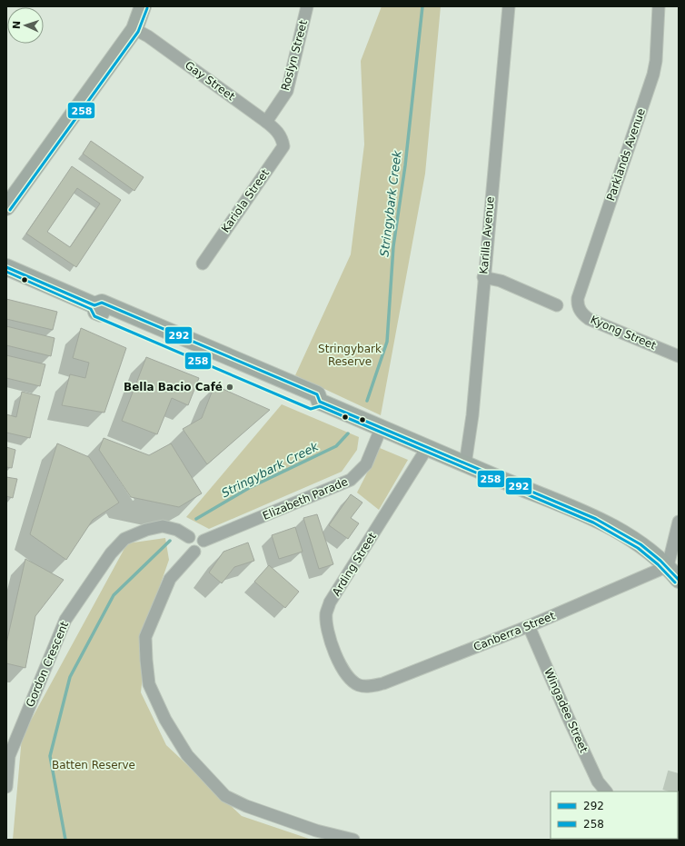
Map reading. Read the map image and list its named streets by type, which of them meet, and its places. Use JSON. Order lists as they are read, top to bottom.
{
  "streets": {
    "street": [
      "Roslyn Street",
      "Gay Street",
      "Parklands Avenue",
      "Kariola Street",
      "Karilla Avenue",
      "Kyong Street",
      "Elizabeth Parade",
      "Arding Street",
      "Canberra Street",
      "Gordon Crescent",
      "Wingadee Street"
    ]
  },
  "crossings": [
    ["Roslyn Street", "Gay Street"],
    ["Gay Street", "Kariola Street"],
    ["Parklands Avenue", "Kyong Street"],
    ["Elizabeth Parade", "Gordon Crescent"],
    ["Arding Street", "Canberra Street"],
    ["Canberra Street", "Wingadee Street"]
  ],
  "water": ["Stringybark Creek"],
  "parks": ["Stringybark Reserve", "Batten Reserve"],
  "places": ["Bella Bacio Café"],
  "lines": ["transit line 258", "transit line 292"],
  "legend": ["292", "258"],
  "north": "left"
}
